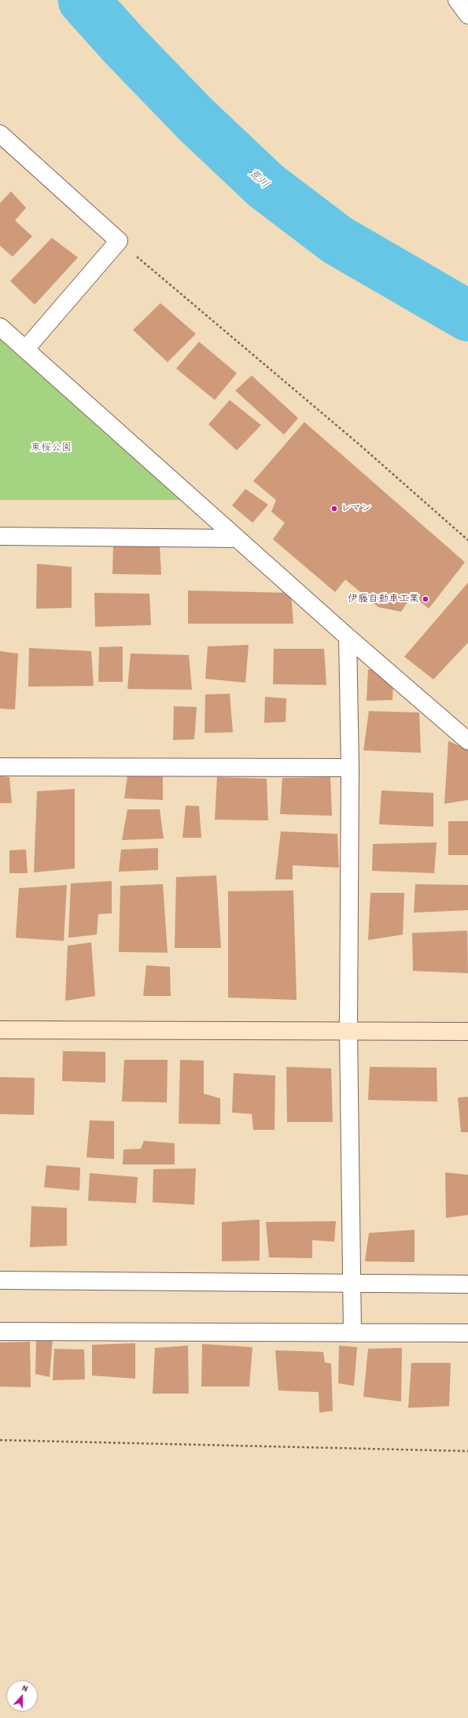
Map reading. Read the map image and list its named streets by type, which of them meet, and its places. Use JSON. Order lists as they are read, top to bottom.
{
  "water": ["荒川"],
  "parks": ["東桜公園"],
  "places": ["レマン", "伊藤自動車工業"],
  "north": "top"
}
